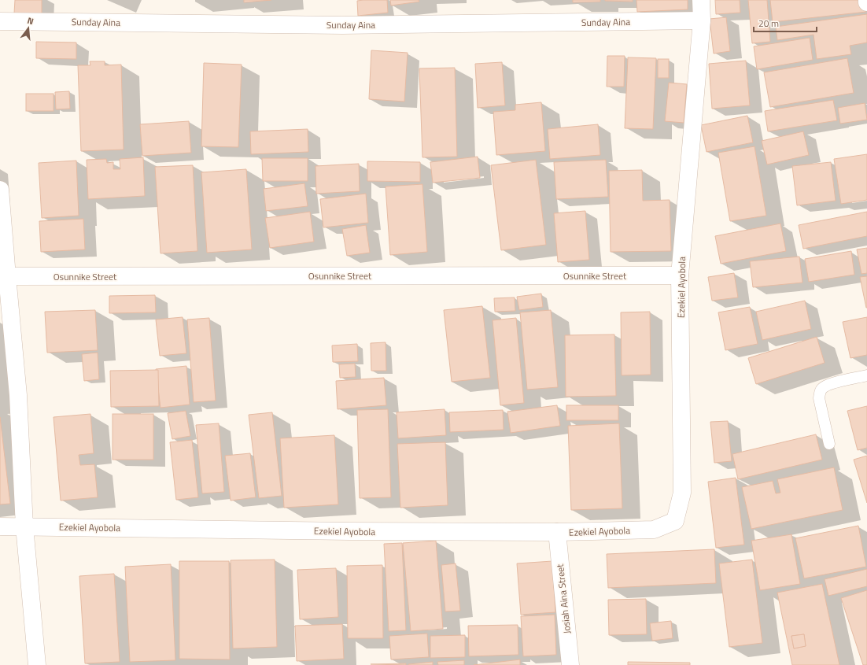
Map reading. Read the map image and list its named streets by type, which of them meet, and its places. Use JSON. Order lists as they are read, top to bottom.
{
  "streets": {
    "street": [
      "Sunday Aina",
      "Osunnike Street",
      "Ezekiel Ayobola",
      "Josiah Aina Street"
    ]
  },
  "crossings": [
    ["Sunday Aina", "Ezekiel Ayobola"],
    ["Osunnike Street", "Ezekiel Ayobola"],
    ["Ezekiel Ayobola", "Josiah Aina Street"]
  ],
  "scale_bar": "20 m",
  "north": "top"
}
